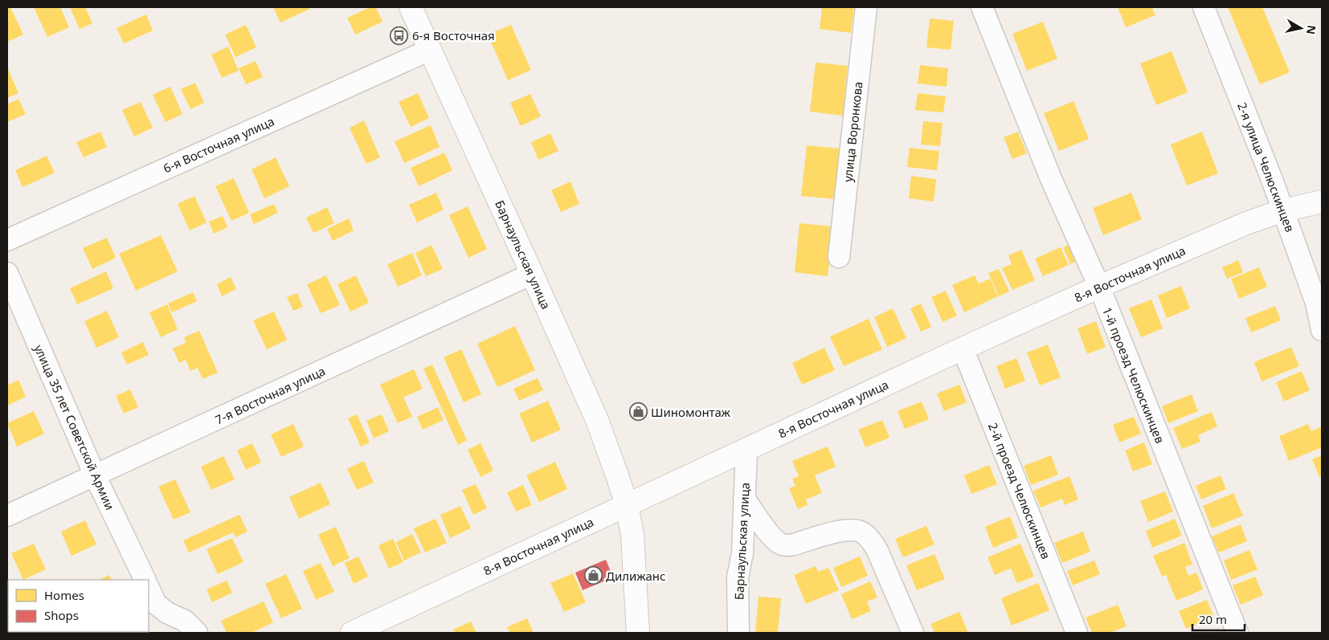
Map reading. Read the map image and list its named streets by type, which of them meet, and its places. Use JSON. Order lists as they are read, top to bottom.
{
  "streets": {
    "main road": ["Барнаульская улица", "8-я Восточная улица"],
    "street": [
      "улица Воронкова",
      "6-я Восточная улица",
      "2-я улица Челюскинцев",
      "1-й проезд Челюскинцев",
      "7-я Восточная улица",
      "улица 35 лет Советской Армии",
      "2-й проезд Челюскинцев"
    ]
  },
  "crossings": [
    ["6-я Восточная улица", "Барнаульская улица"],
    ["2-я улица Челюскинцев", "8-я Восточная улица"],
    ["Барнаульская улица", "8-я Восточная улица"],
    ["Барнаульская улица", "7-я Восточная улица"],
    ["8-я Восточная улица", "1-й проезд Челюскинцев"],
    ["8-я Восточная улица", "2-й проезд Челюскинцев"],
    ["7-я Восточная улица", "улица 35 лет Советской Армии"]
  ],
  "places": {
    "bus stop": ["6-я Восточная"],
    "shop": ["Шиномонтаж", "Дилижанс"]
  },
  "legend": ["Homes", "Shops"],
  "scale_bar": "20 m",
  "north": "right"
}
